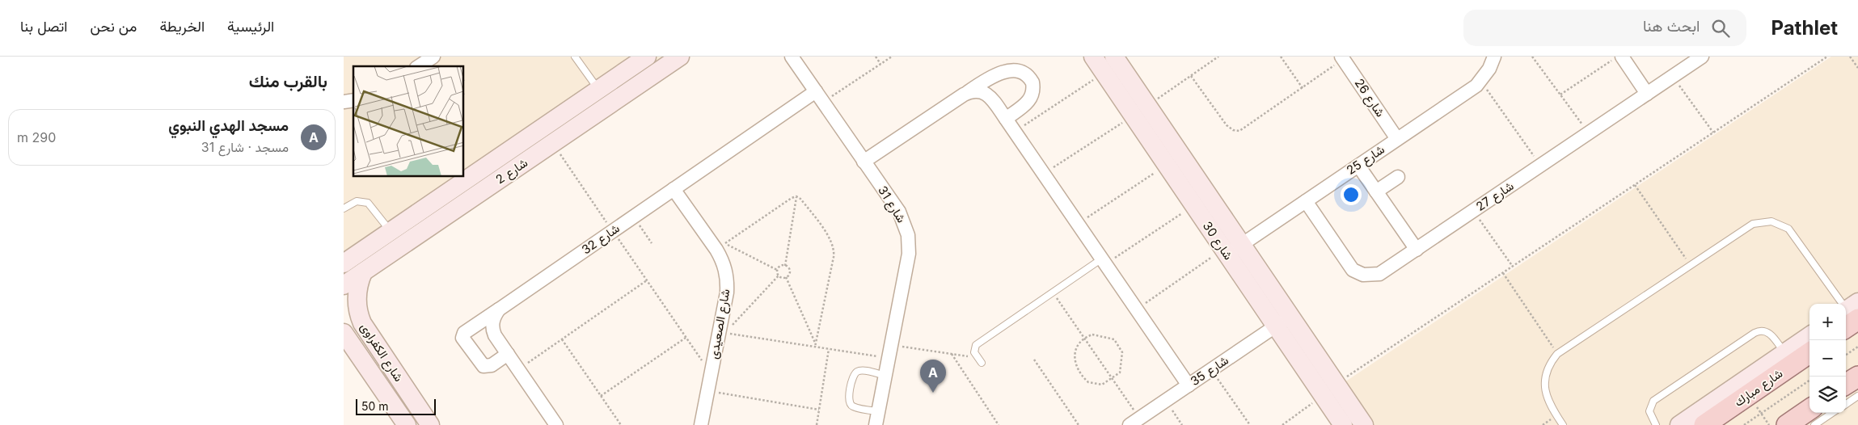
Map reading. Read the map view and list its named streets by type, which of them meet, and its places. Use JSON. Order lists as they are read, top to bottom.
{
  "streets": {
    "main road": ["شارع مبارك"],
    "street": [
      "شارع 26",
      "شارع 25",
      "شارع 2",
      "شارع 27",
      "شارع 31",
      "شارع 32",
      "شارع 30",
      "شارع الصعيدى",
      "شارع الكفراوى",
      "شارع 35"
    ]
  },
  "crossings": [
    ["شارع 26", "شارع 25"],
    ["شارع 25", "شارع 27"],
    ["شارع 25", "شارع 30"],
    ["شارع 2", "شارع الكفراوى"],
    ["شارع 31", "شارع 32"],
    ["شارع 32", "شارع الصعيدى"],
    ["شارع 30", "شارع 35"]
  ],
  "scale_bar": "50 m",
  "page": {
    "header": "Pathlet",
    "search": "ابحث هنا",
    "nav": [
      "الرئيسية",
      "الخريطة",
      "من نحن",
      "اتصل بنا"
    ],
    "heading": "بالقرب منك",
    "list": [
      {
        "mark": "A",
        "name": "مسجد الهدي النبوي",
        "note": "مسجد · شارع 31",
        "value": "290 m"
      }
    ],
    "map_buttons": ["+", "−"],
    "pins": "A",
    "scale": "50 m"
  }
}
